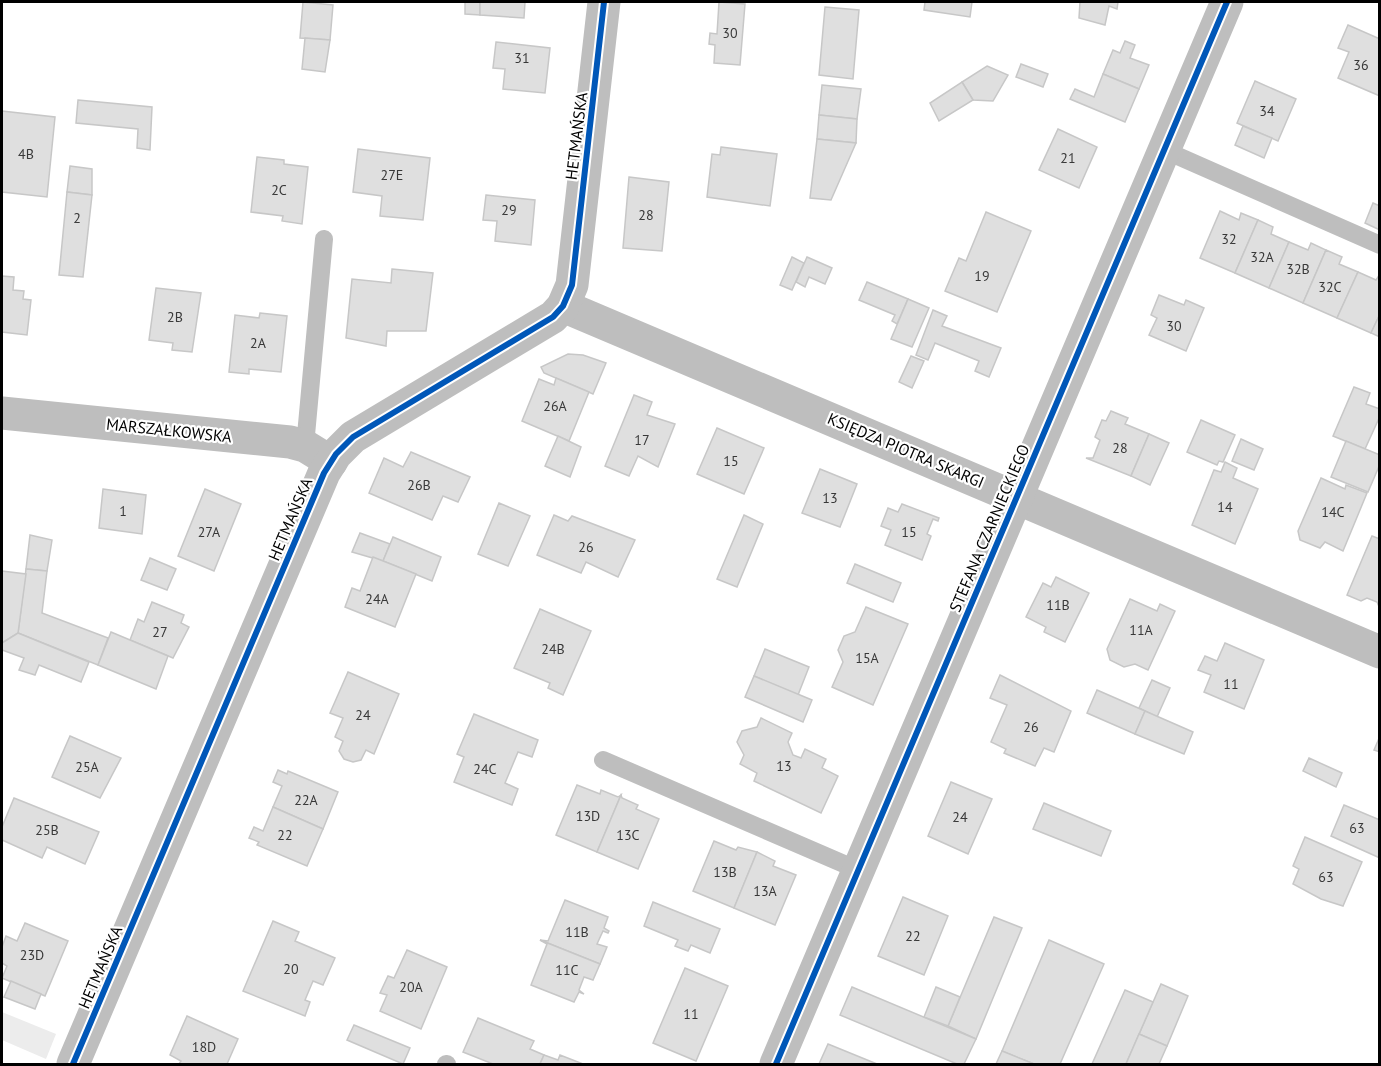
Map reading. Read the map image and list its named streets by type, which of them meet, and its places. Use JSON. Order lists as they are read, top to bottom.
{
  "streets": {
    "street": [
      "HETMAŃSKA",
      "MARSZAŁKOWSKA",
      "KSIĘDZA PIOTRA SKARGI",
      "STEFANA CZARNIECKIEGO"
    ]
  },
  "crossings": [
    ["HETMAŃSKA", "MARSZAŁKOWSKA"],
    ["HETMAŃSKA", "KSIĘDZA PIOTRA SKARGI"],
    ["KSIĘDZA PIOTRA SKARGI", "STEFANA CZARNIECKIEGO"]
  ],
  "house_numbers": [
    "30",
    "31",
    "36",
    "34",
    "4B",
    "21",
    "27E",
    "2C",
    "29",
    "28",
    "2",
    "32",
    "32A",
    "32B",
    "19",
    "32C",
    "2B",
    "30",
    "2A",
    "26A",
    "17",
    "28",
    "15",
    "26B",
    "13",
    "14",
    "1",
    "14C",
    "27A",
    "15",
    "26",
    "24A",
    "11B",
    "11A",
    "27",
    "24B",
    "15A",
    "11",
    "24",
    "26",
    "13",
    "25A",
    "24C",
    "22A",
    "13D",
    "24",
    "63",
    "25B",
    "22",
    "13C",
    "13B",
    "63",
    "13A",
    "11B",
    "22",
    "23D",
    "20",
    "11C",
    "20A",
    "11",
    "18D"
  ]
}
